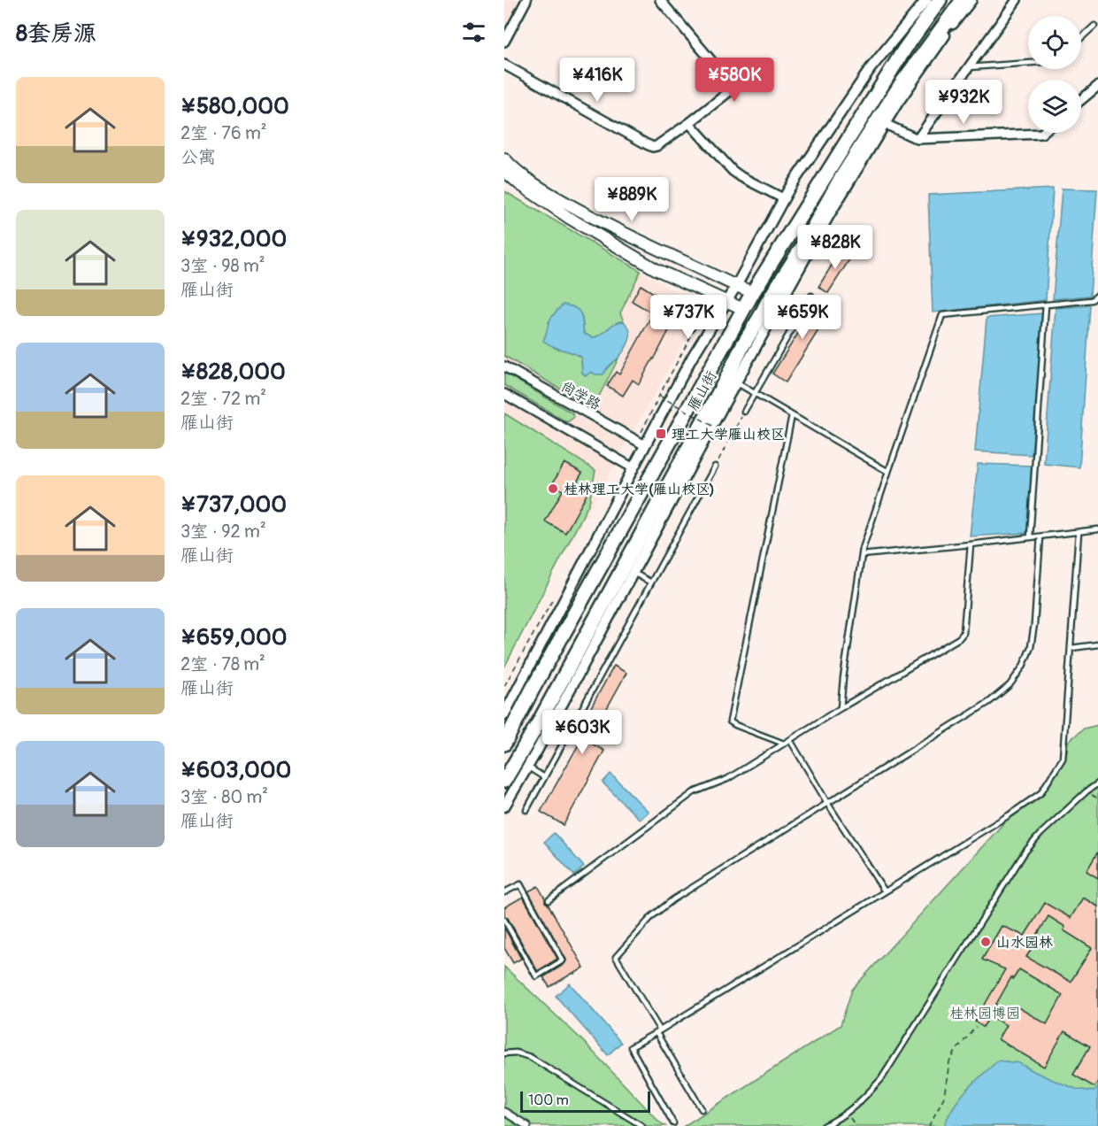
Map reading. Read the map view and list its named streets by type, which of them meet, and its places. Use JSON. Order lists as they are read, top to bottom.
{
  "streets": {
    "highway": ["雁山街"],
    "street": ["尚学路"]
  },
  "parks": ["桂林园博园"],
  "places": {
    "transit": ["理工大学雁山校区"],
    "other": ["桂林理工大学(雁山校区)", "山水园林"]
  },
  "scale_bar": "100 m",
  "page": {
    "heading": "8套房源",
    "price": [
      "¥416K",
      "¥580K",
      "¥932K",
      "¥889K",
      "¥828K",
      "¥737K",
      "¥659K",
      "¥603K"
    ],
    "list": [
      {
        "name": "¥580,000",
        "note": "2室 · 76 m² · 公寓"
      },
      {
        "name": "¥932,000",
        "note": "3室 · 98 m² · 雁山街"
      },
      {
        "name": "¥828,000",
        "note": "2室 · 72 m² · 雁山街"
      },
      {
        "name": "¥737,000",
        "note": "3室 · 92 m² · 雁山街"
      },
      {
        "name": "¥659,000",
        "note": "2室 · 78 m² · 雁山街"
      },
      {
        "name": "¥603,000",
        "note": "3室 · 80 m² · 雁山街"
      }
    ],
    "scale": "100 m"
  }
}
